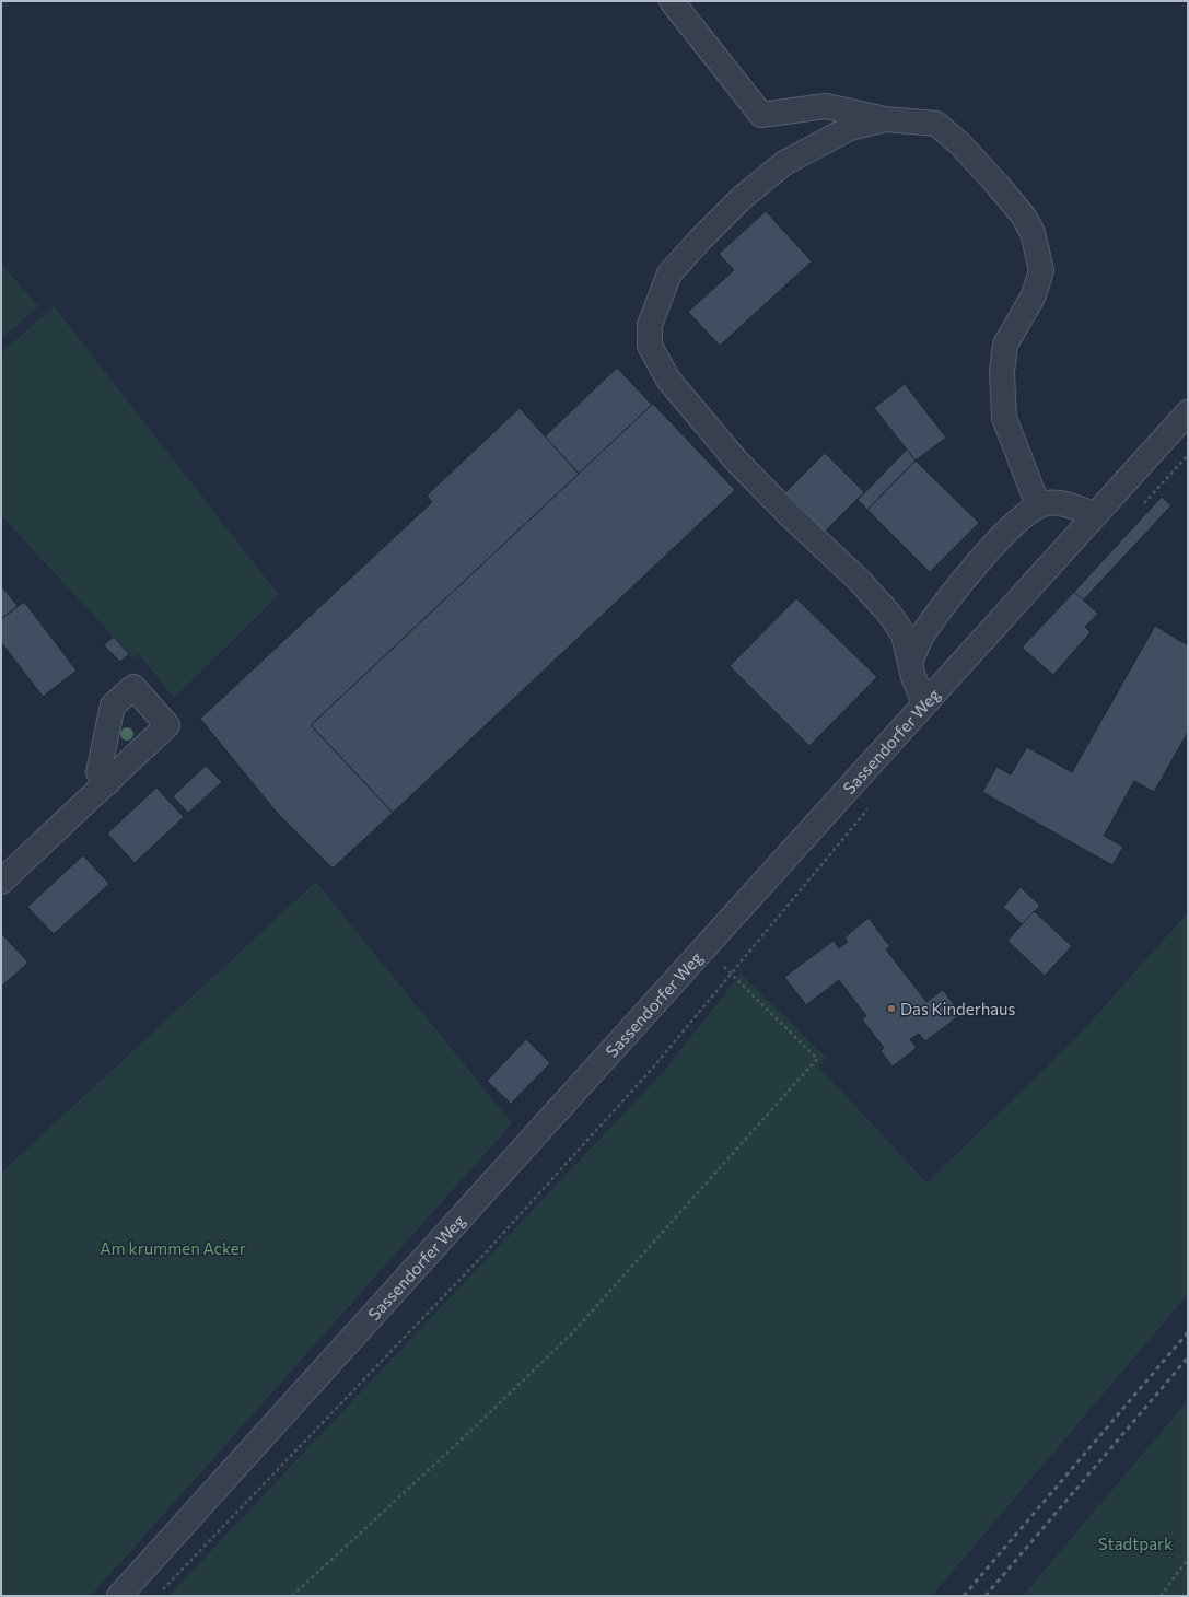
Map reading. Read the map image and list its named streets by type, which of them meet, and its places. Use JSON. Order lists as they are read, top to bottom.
{
  "streets": {
    "street": ["Sassendorfer Weg"]
  },
  "parks": ["Am krummen Acker", "Stadtpark"],
  "places": ["Das Kinderhaus"]
}
